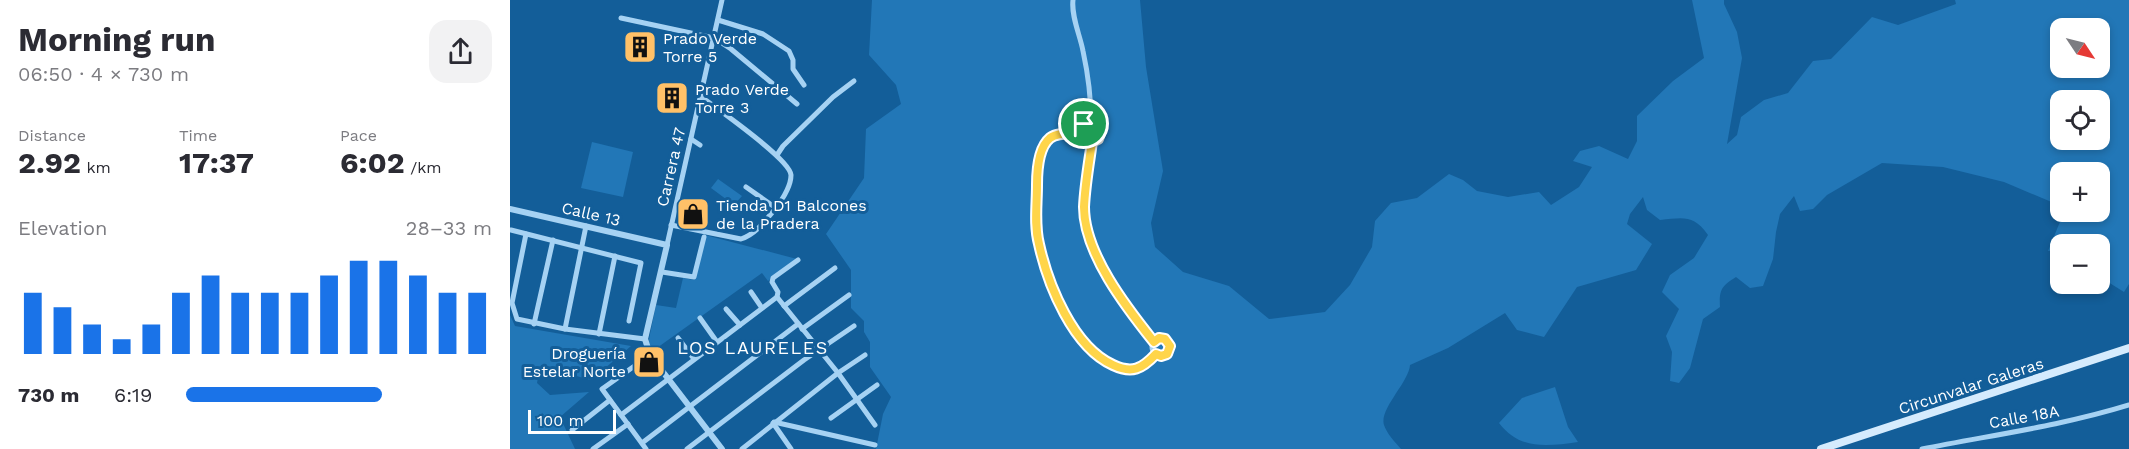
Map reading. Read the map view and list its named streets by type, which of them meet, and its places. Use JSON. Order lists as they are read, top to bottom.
{
  "streets": {
    "main road": ["Circunvalar Galeras"],
    "street": ["Carrera 47", "Calle 13", "Calle 18A"]
  },
  "crossings": [
    ["Carrera 47", "Calle 13"]
  ],
  "districts": ["LOS LAURELES"],
  "places": {
    "building": ["Prado Verde Torre 5", "Prado Verde Torre 3"],
    "shop": ["Tienda D1 Balcones de la Pradera", "Droguería Estelar Norte"]
  },
  "scale_bar": "100 m",
  "north": "bottom right",
  "page": {
    "heading": ["Morning run", "06:50 · 4 × 730 m"],
    "map_buttons": ["+", "−"],
    "stats": [
      ["Distance", "2.92 km"],
      ["Time", "17:37"],
      ["Pace", "6:02 /km"]
    ],
    "chart": ["Elevation", "28–33 m"],
    "list": [
      {
        "name": "730 m",
        "note": "6:19"
      }
    ],
    "scale": "100 m"
  }
}
